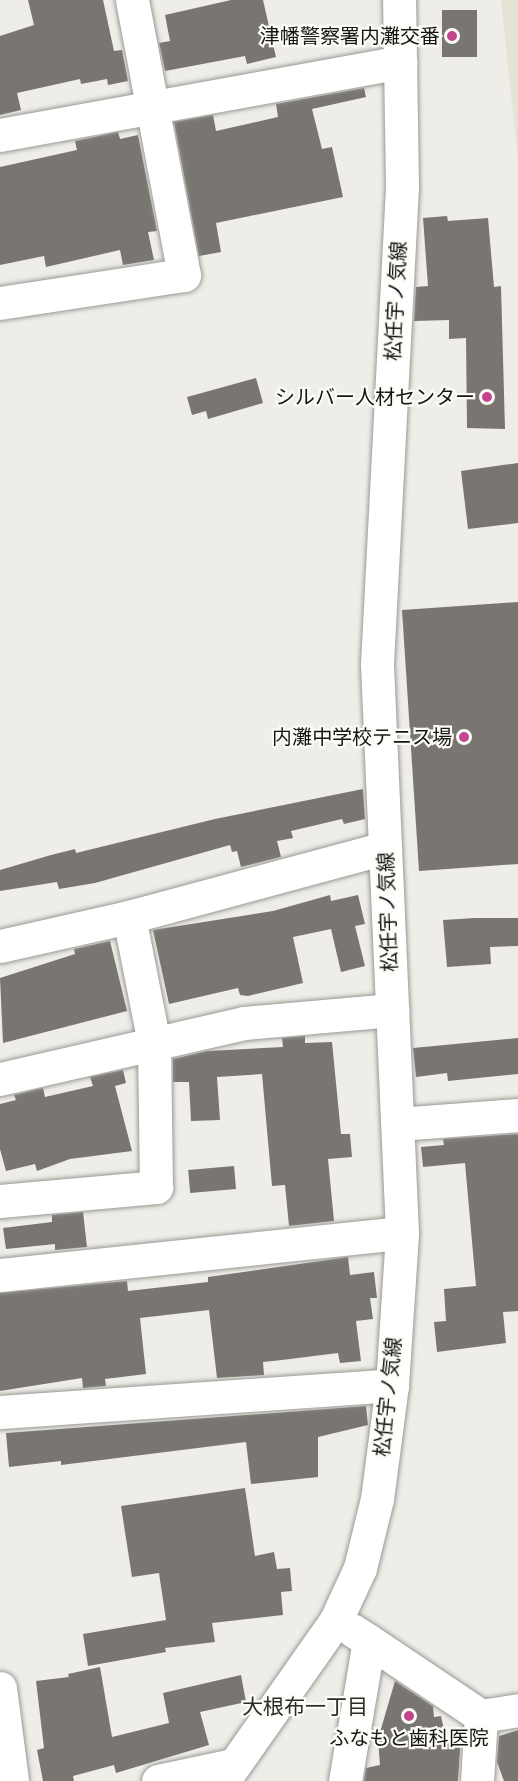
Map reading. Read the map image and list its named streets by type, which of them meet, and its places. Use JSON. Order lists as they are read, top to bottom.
{
  "streets": {
    "street": ["松任宇ノ気線"]
  },
  "districts": ["大根布一丁目"],
  "places": [
    "津幡警察署内灘交番",
    "シルバー人材センター",
    "内灘中学校テニス場",
    "ふなもと歯科医院"
  ]
}
